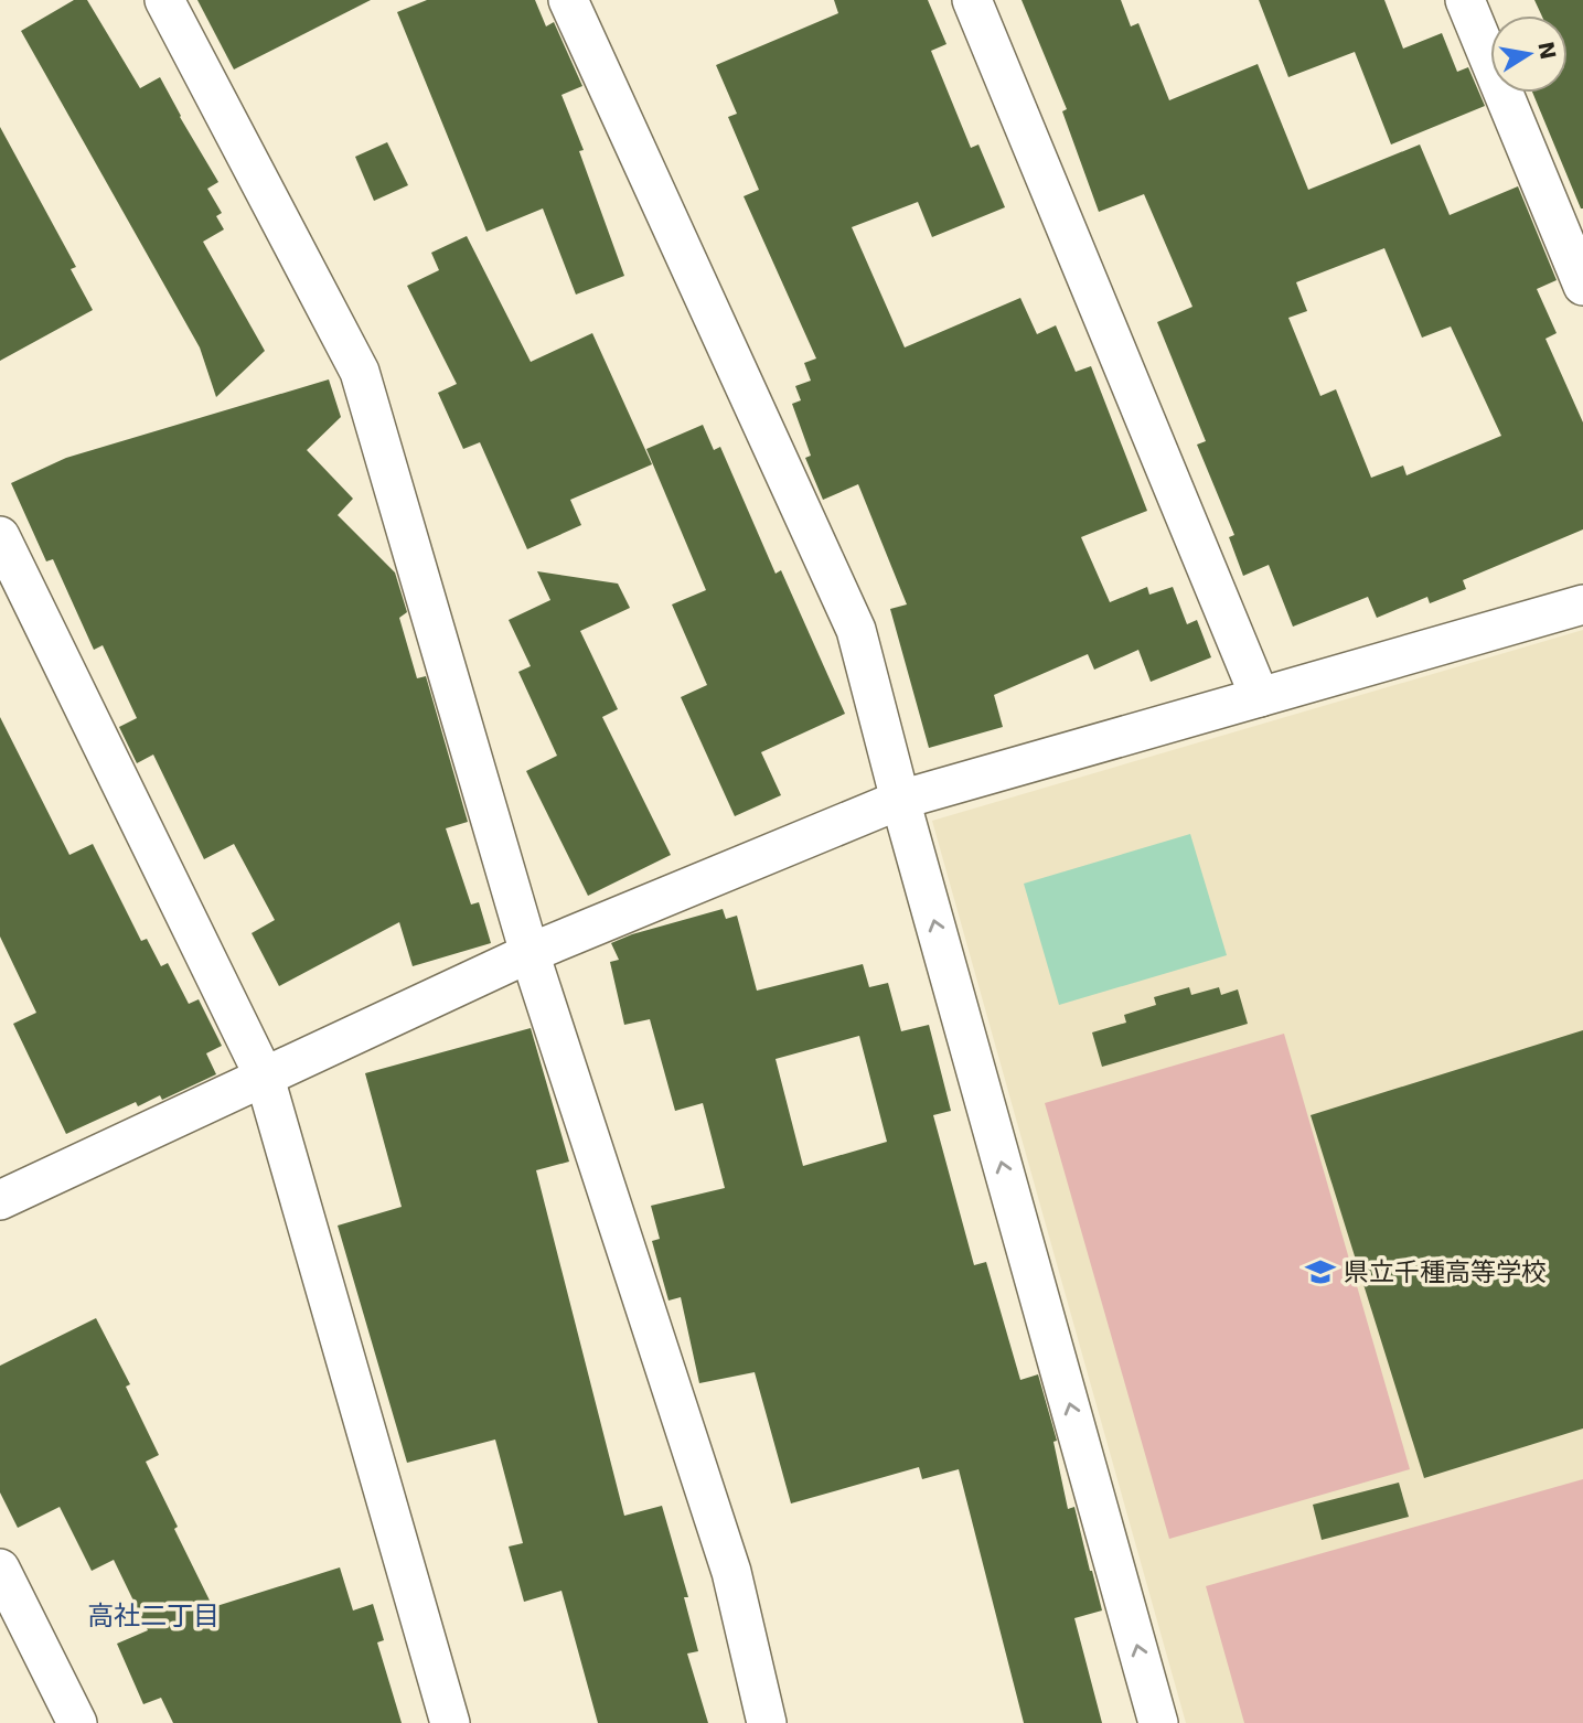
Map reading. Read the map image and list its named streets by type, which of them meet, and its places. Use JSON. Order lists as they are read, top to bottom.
{
  "districts": ["高社二丁目"],
  "places": {
    "school or university": ["県立千種高等学校"]
  },
  "north": "right"
}
